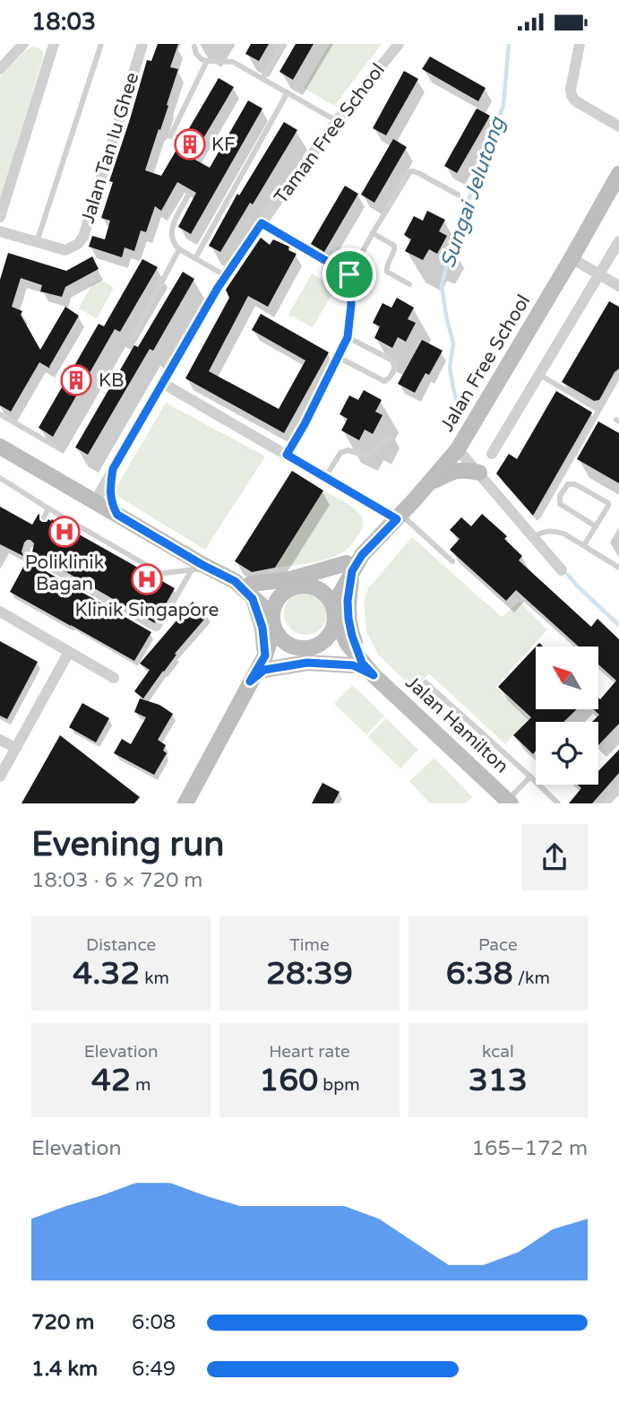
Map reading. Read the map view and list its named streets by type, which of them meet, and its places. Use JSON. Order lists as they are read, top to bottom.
{
  "streets": {
    "main road": ["Jalan Free School", "Jalan Hamilton"],
    "street": ["Taman Free School", "Jalan Tan Iu Ghee"]
  },
  "crossings": [
    ["Jalan Free School", "Jalan Hamilton"]
  ],
  "water": ["Sungai Jelutong"],
  "places": {
    "building": ["KF", "KB"],
    "hospital": ["Poliklinik Bagan", "Klinik Singapore"]
  },
  "north": "top left",
  "page": {
    "status": "18:03",
    "heading": ["Evening run", "18:03 · 6 × 720 m"],
    "stats": [
      ["Distance", "4.32 km"],
      ["Time", "28:39"],
      ["Pace", "6:38 /km"],
      ["Elevation", "42 m"],
      ["Heart rate", "160 bpm"],
      ["kcal", "313"]
    ],
    "chart": ["Elevation", "165–172 m"],
    "list": [
      {
        "name": "720 m",
        "note": "6:08"
      },
      {
        "name": "1.4 km",
        "note": "6:49"
      }
    ]
  }
}
